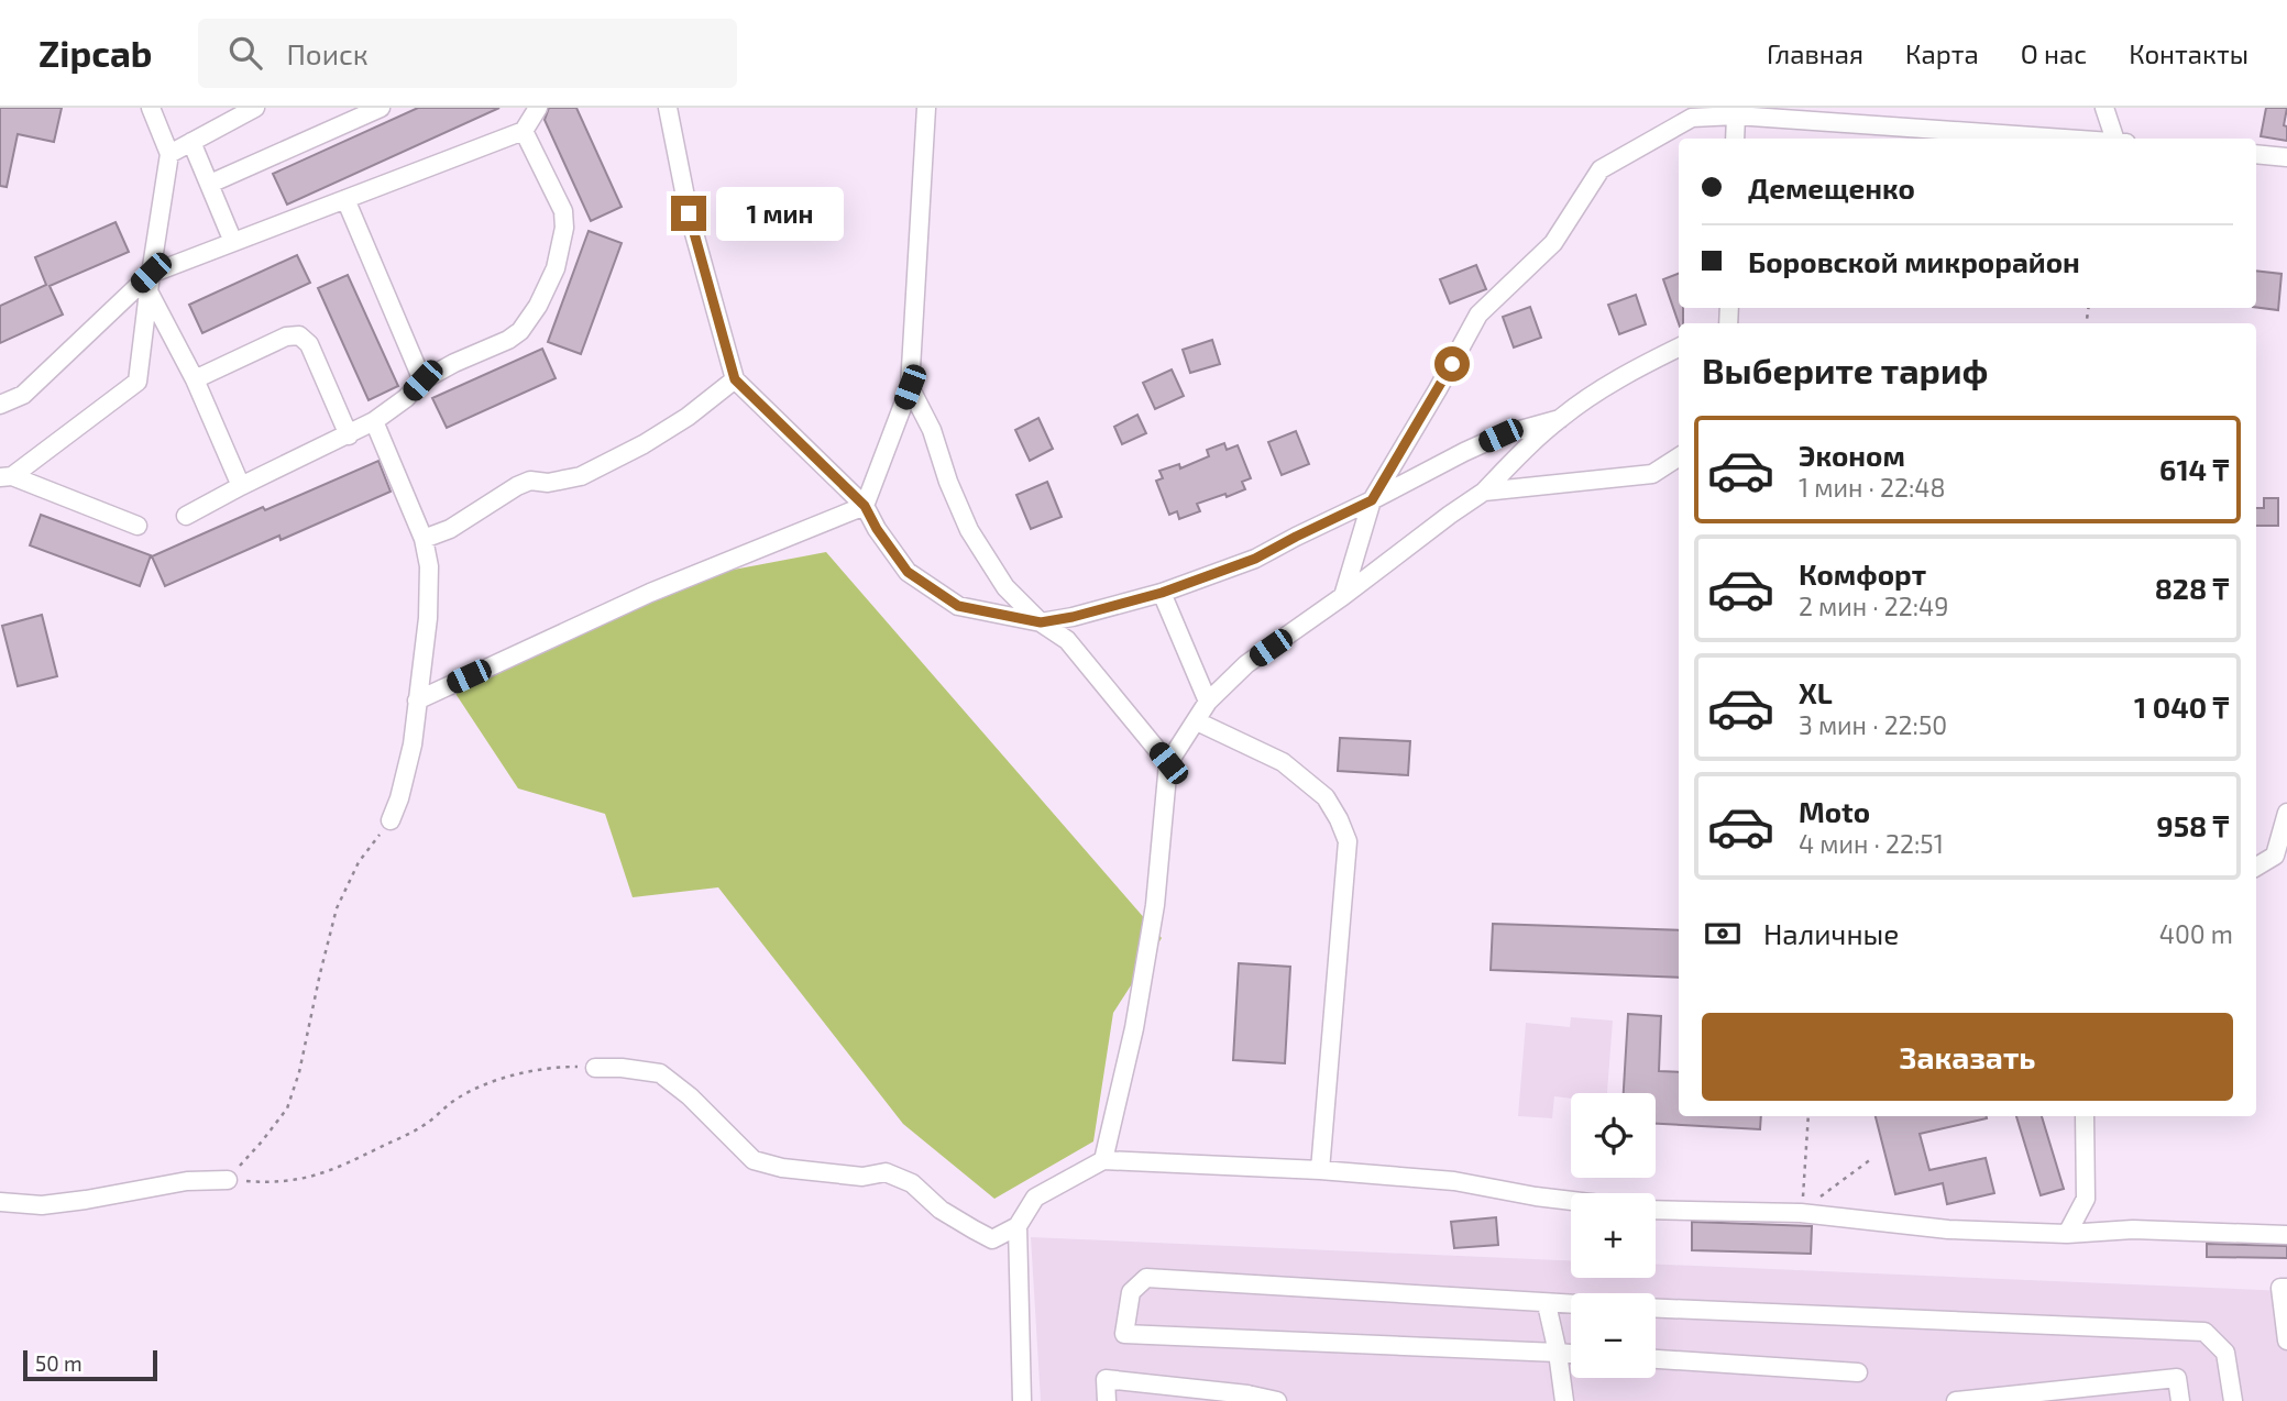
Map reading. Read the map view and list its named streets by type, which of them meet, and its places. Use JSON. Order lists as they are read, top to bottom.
{
  "scale_bar": "50 m",
  "page": {
    "header": "Zipcab",
    "search": "Поиск",
    "nav": [
      "Главная",
      "Карта",
      "О нас",
      "Контакты"
    ],
    "banner": ["Демещенко", "Боровской микрорайон"],
    "bubble": "1 мин",
    "heading": "Выберите тариф",
    "list": [
      {
        "name": "Эконом",
        "note": "1 мин · 22:48",
        "value": "614 ₸"
      },
      {
        "name": "Комфорт",
        "note": "2 мин · 22:49",
        "value": "828 ₸"
      },
      {
        "name": "XL",
        "note": "3 мин · 22:50",
        "value": "1 040 ₸"
      },
      {
        "name": "Moto",
        "note": "4 мин · 22:51",
        "value": "958 ₸"
      }
    ],
    "pay": ["Наличные", "400 m"],
    "buttons": "Заказать",
    "map_buttons": ["+", "−"],
    "scale": "50 m"
  }
}
